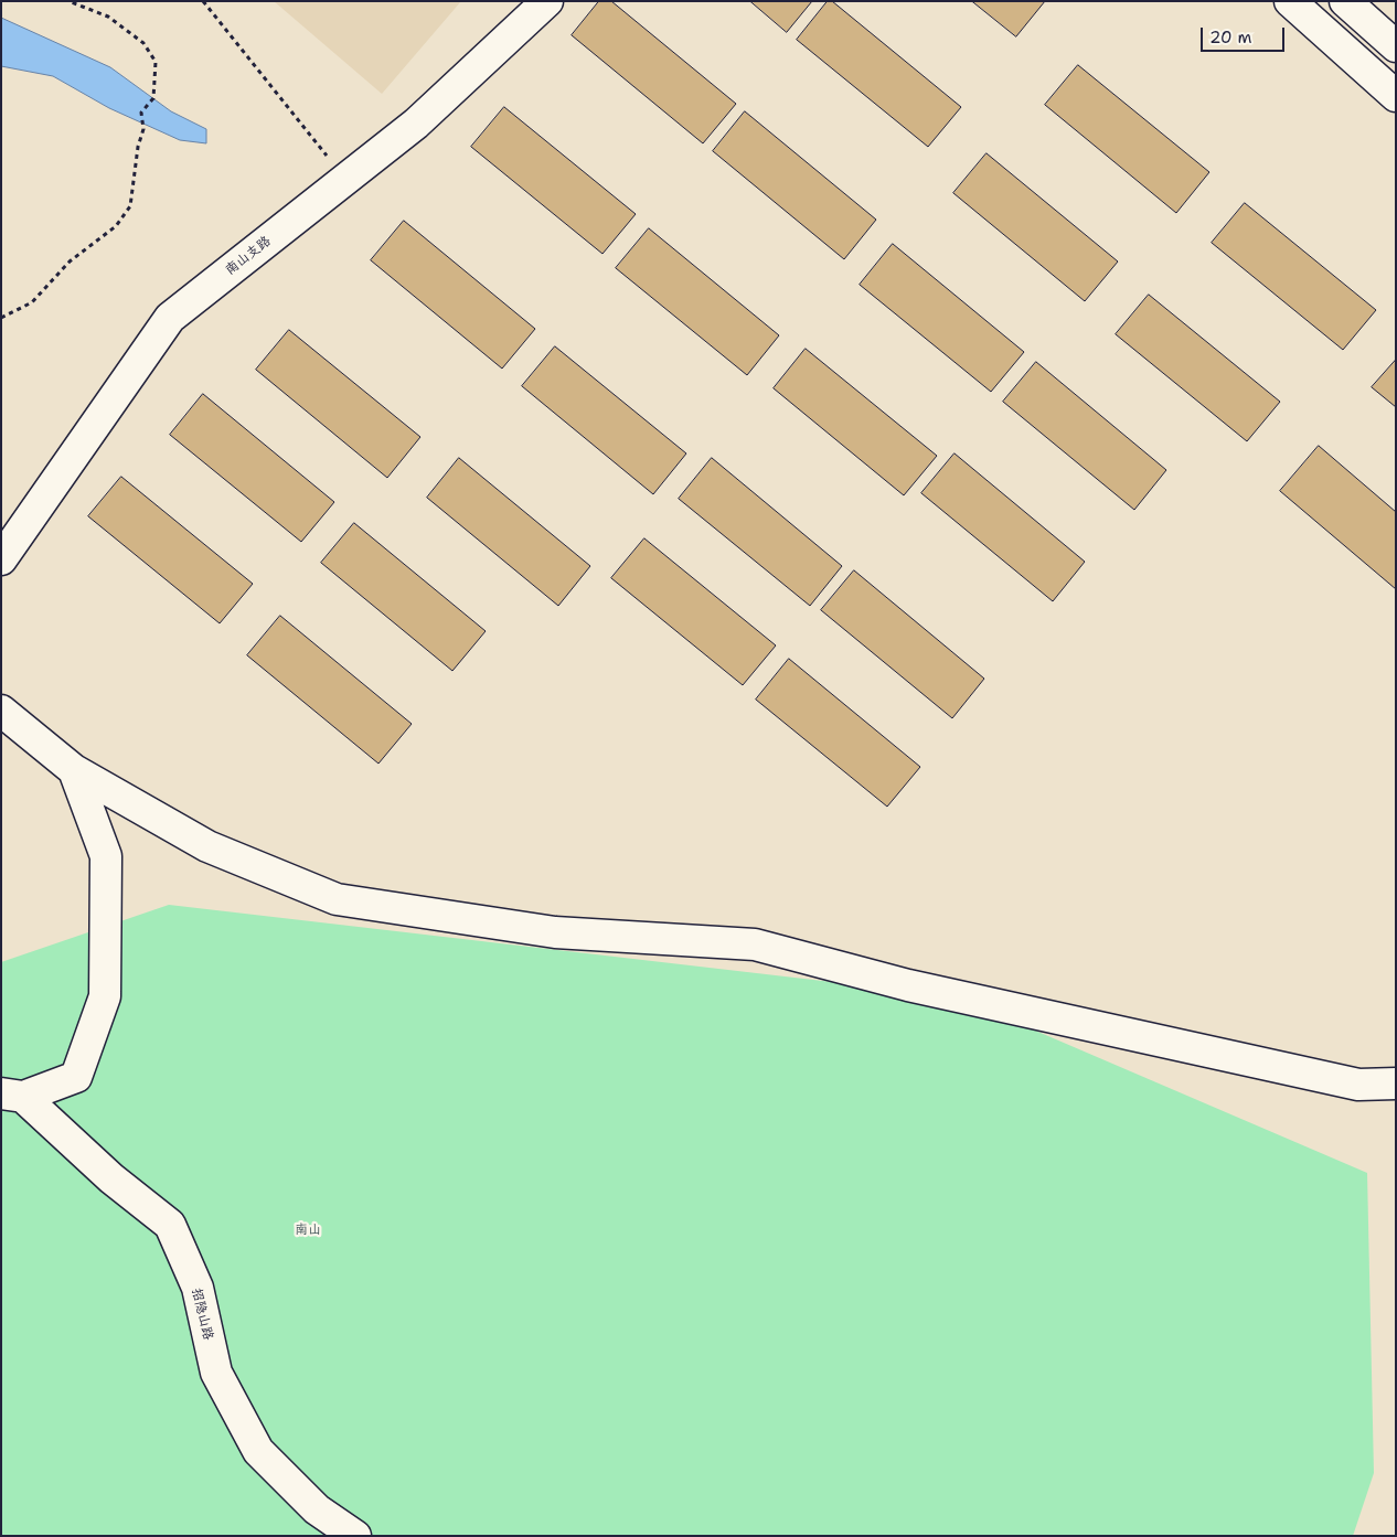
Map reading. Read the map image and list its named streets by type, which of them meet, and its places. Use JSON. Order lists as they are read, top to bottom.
{
  "streets": {
    "street": ["南山支路", "招隐山路"]
  },
  "parks": ["南山"],
  "scale_bar": "20 m"
}
